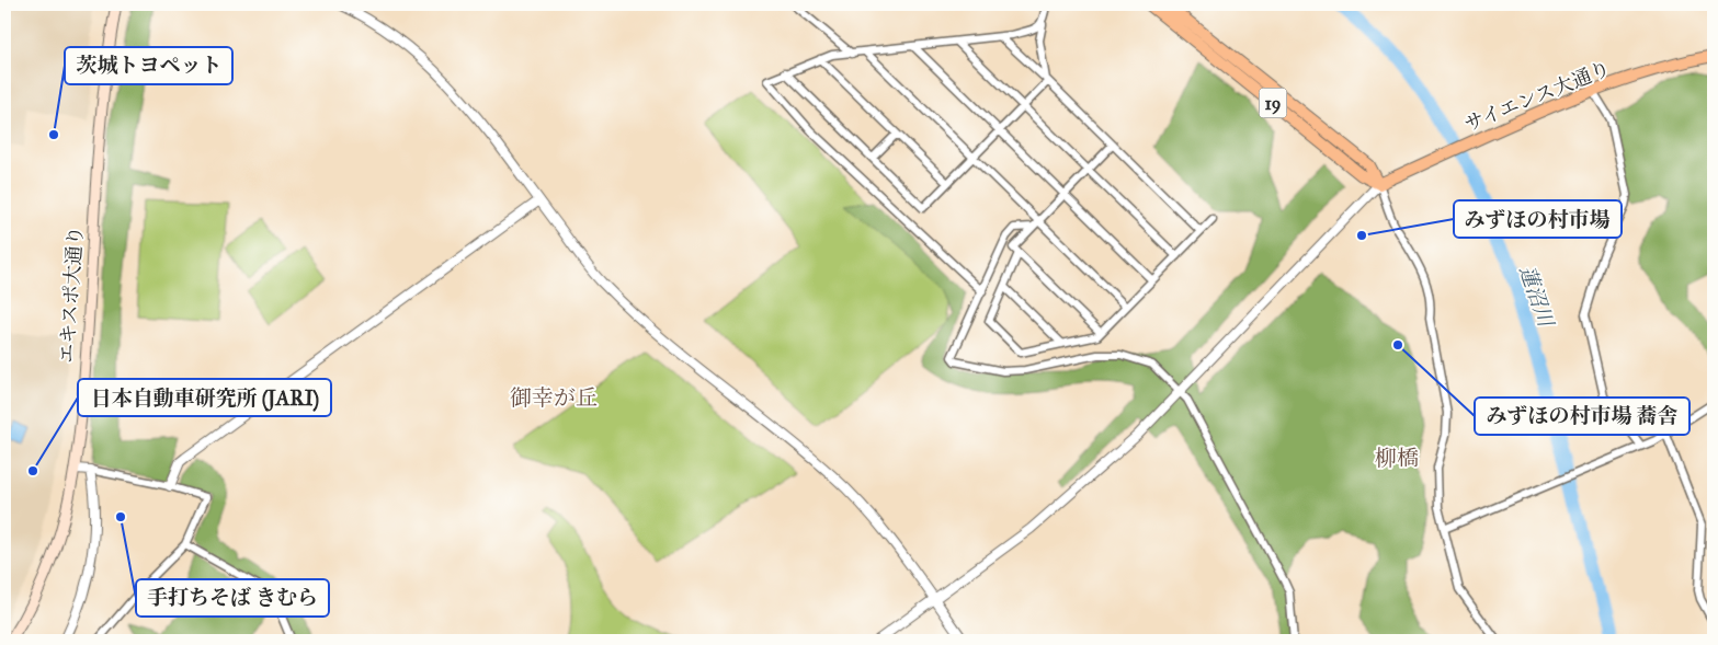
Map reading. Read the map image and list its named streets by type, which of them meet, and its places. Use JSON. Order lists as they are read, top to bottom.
{
  "streets": {
    "main road": ["サイエンス大通り", "19", "エキスポ大通り"]
  },
  "crossings": [
    ["サイエンス大通り", "19"]
  ],
  "districts": ["御幸が丘", "柳橋"],
  "water": ["蓮沼川"],
  "places": [
    "茨城トヨペット",
    "みずほの村市場",
    "みずほの村市場 蕎舎",
    "日本自動車研究所 (JARI)",
    "手打ちそば きむら"
  ]
}
